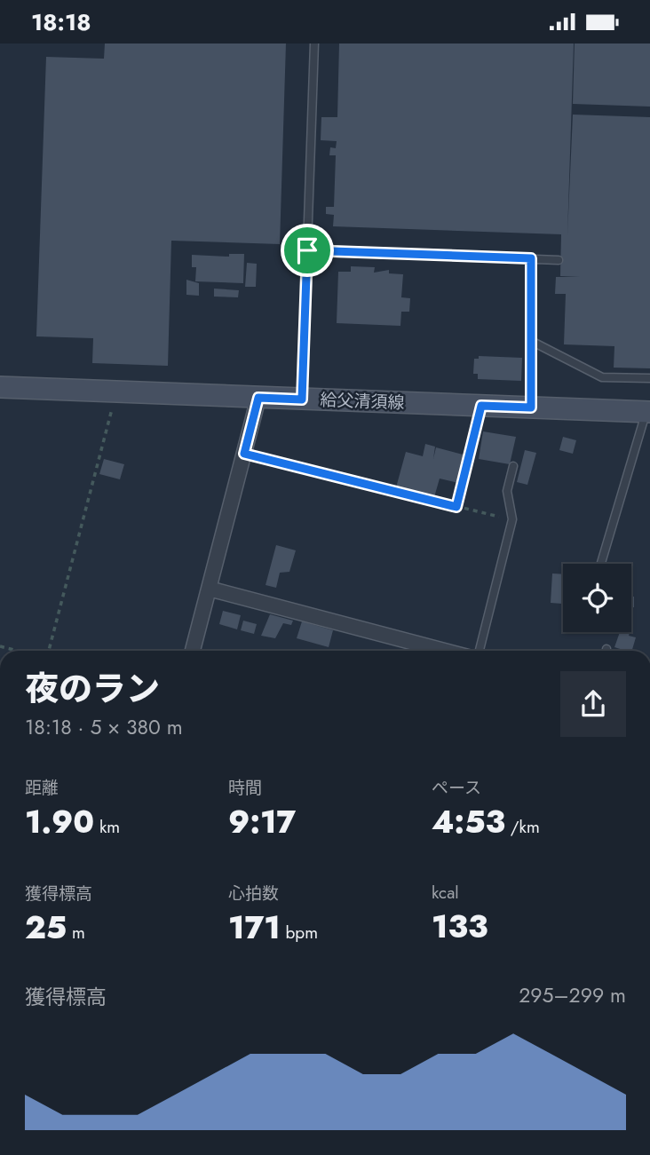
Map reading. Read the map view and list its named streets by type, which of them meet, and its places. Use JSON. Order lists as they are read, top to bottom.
{
  "streets": {
    "main road": ["給父清須線"]
  },
  "page": {
    "status": "18:18",
    "heading": ["夜のラン", "18:18 · 5 × 380 m"],
    "stats": [
      ["距離", "1.90 km"],
      ["時間", "9:17"],
      ["ペース", "4:53 /km"],
      ["獲得標高", "25 m"],
      ["心拍数", "171 bpm"],
      ["kcal", "133"]
    ],
    "chart": ["獲得標高", "295–299 m"]
  }
}
